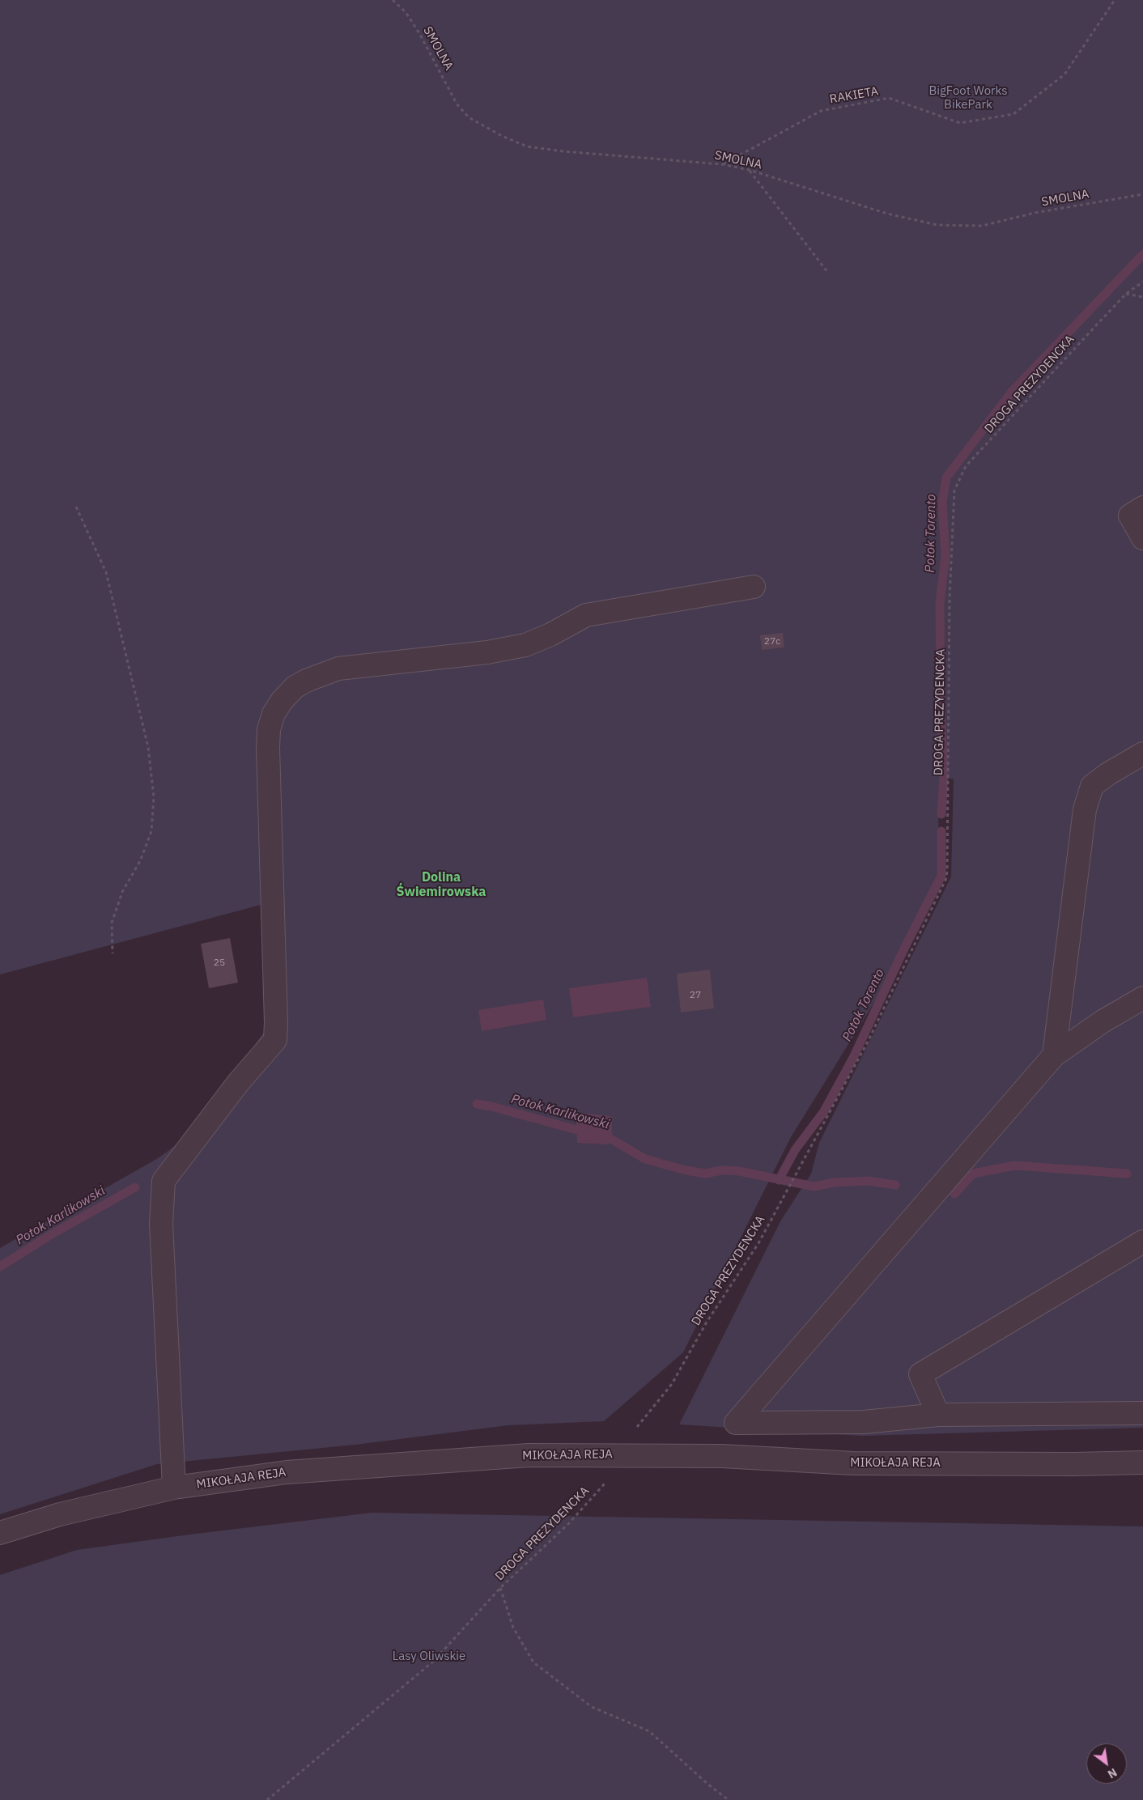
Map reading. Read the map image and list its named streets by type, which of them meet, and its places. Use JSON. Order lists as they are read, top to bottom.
{
  "streets": {
    "street": ["MIKOŁAJA REJA"],
    "path": ["SMOLNA", "RAKIETA", "DROGA PREZYDENCKA"]
  },
  "crossings": [
    ["SMOLNA", "RAKIETA"],
    ["DROGA PREZYDENCKA", "MIKOŁAJA REJA"]
  ],
  "districts": ["Dolina Świemirowska"],
  "water": ["Potok Torento", "Potok Karlikowski"],
  "parks": ["BigFoot Works BikePark", "Lasy Oliwskie"],
  "house_numbers": ["27c", "25", "27"],
  "north": "bottom right"
}
